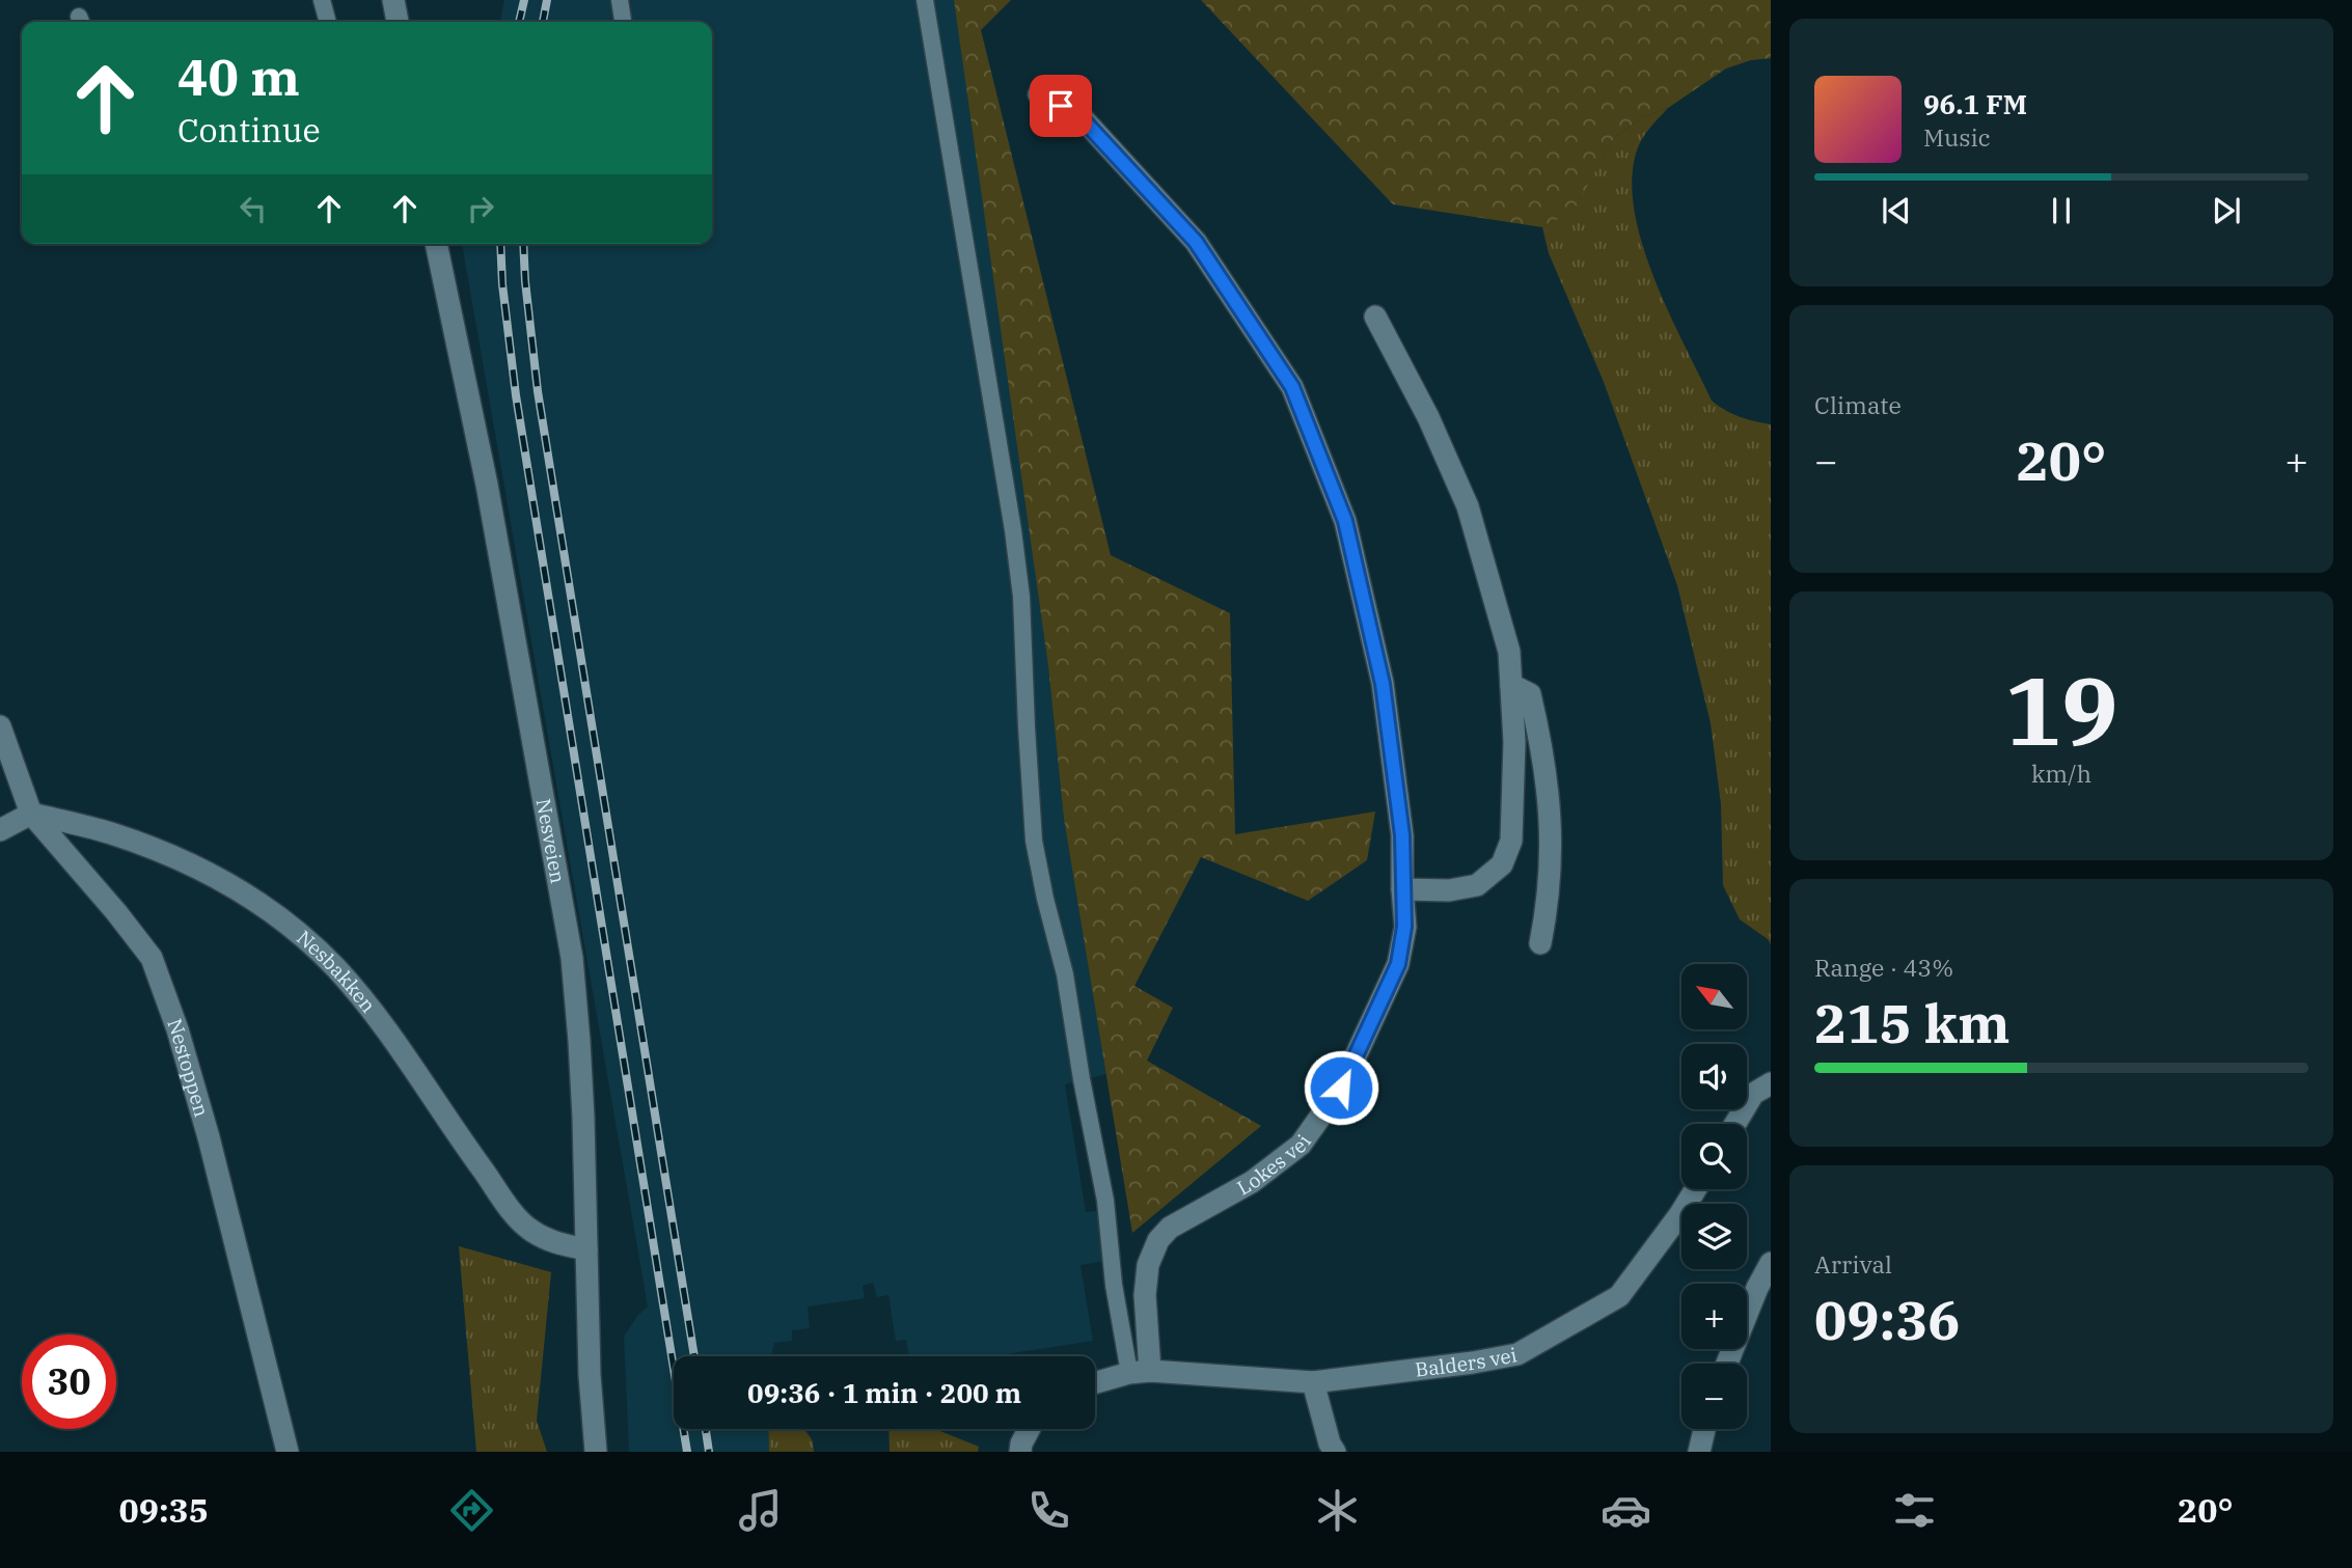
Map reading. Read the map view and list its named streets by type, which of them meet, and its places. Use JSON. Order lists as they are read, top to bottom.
{
  "streets": {
    "street": [
      "Nesveien",
      "Nesbakken",
      "Nestoppen",
      "Lokes vei",
      "Balders vei"
    ]
  },
  "crossings": [
    ["Nesveien", "Nesbakken"],
    ["Nesbakken", "Nestoppen"],
    ["Lokes vei", "Balders vei"]
  ],
  "north": "top left",
  "page": {
    "turn": ["40 m", "Continue"],
    "song": ["96.1 FM", "Music"],
    "tile": [
      "Climate",
      ["19", "km/h"],
      ["Range · 43%", "215 km"],
      ["Arrival", "09:36"]
    ],
    "heat": ["−", "20°", "+"],
    "map_buttons": ["+", "−"],
    "limit": "30",
    "trip": "09:36 · 1 min · 200 m",
    "tabs": ["09:35", "20°"]
  }
}
